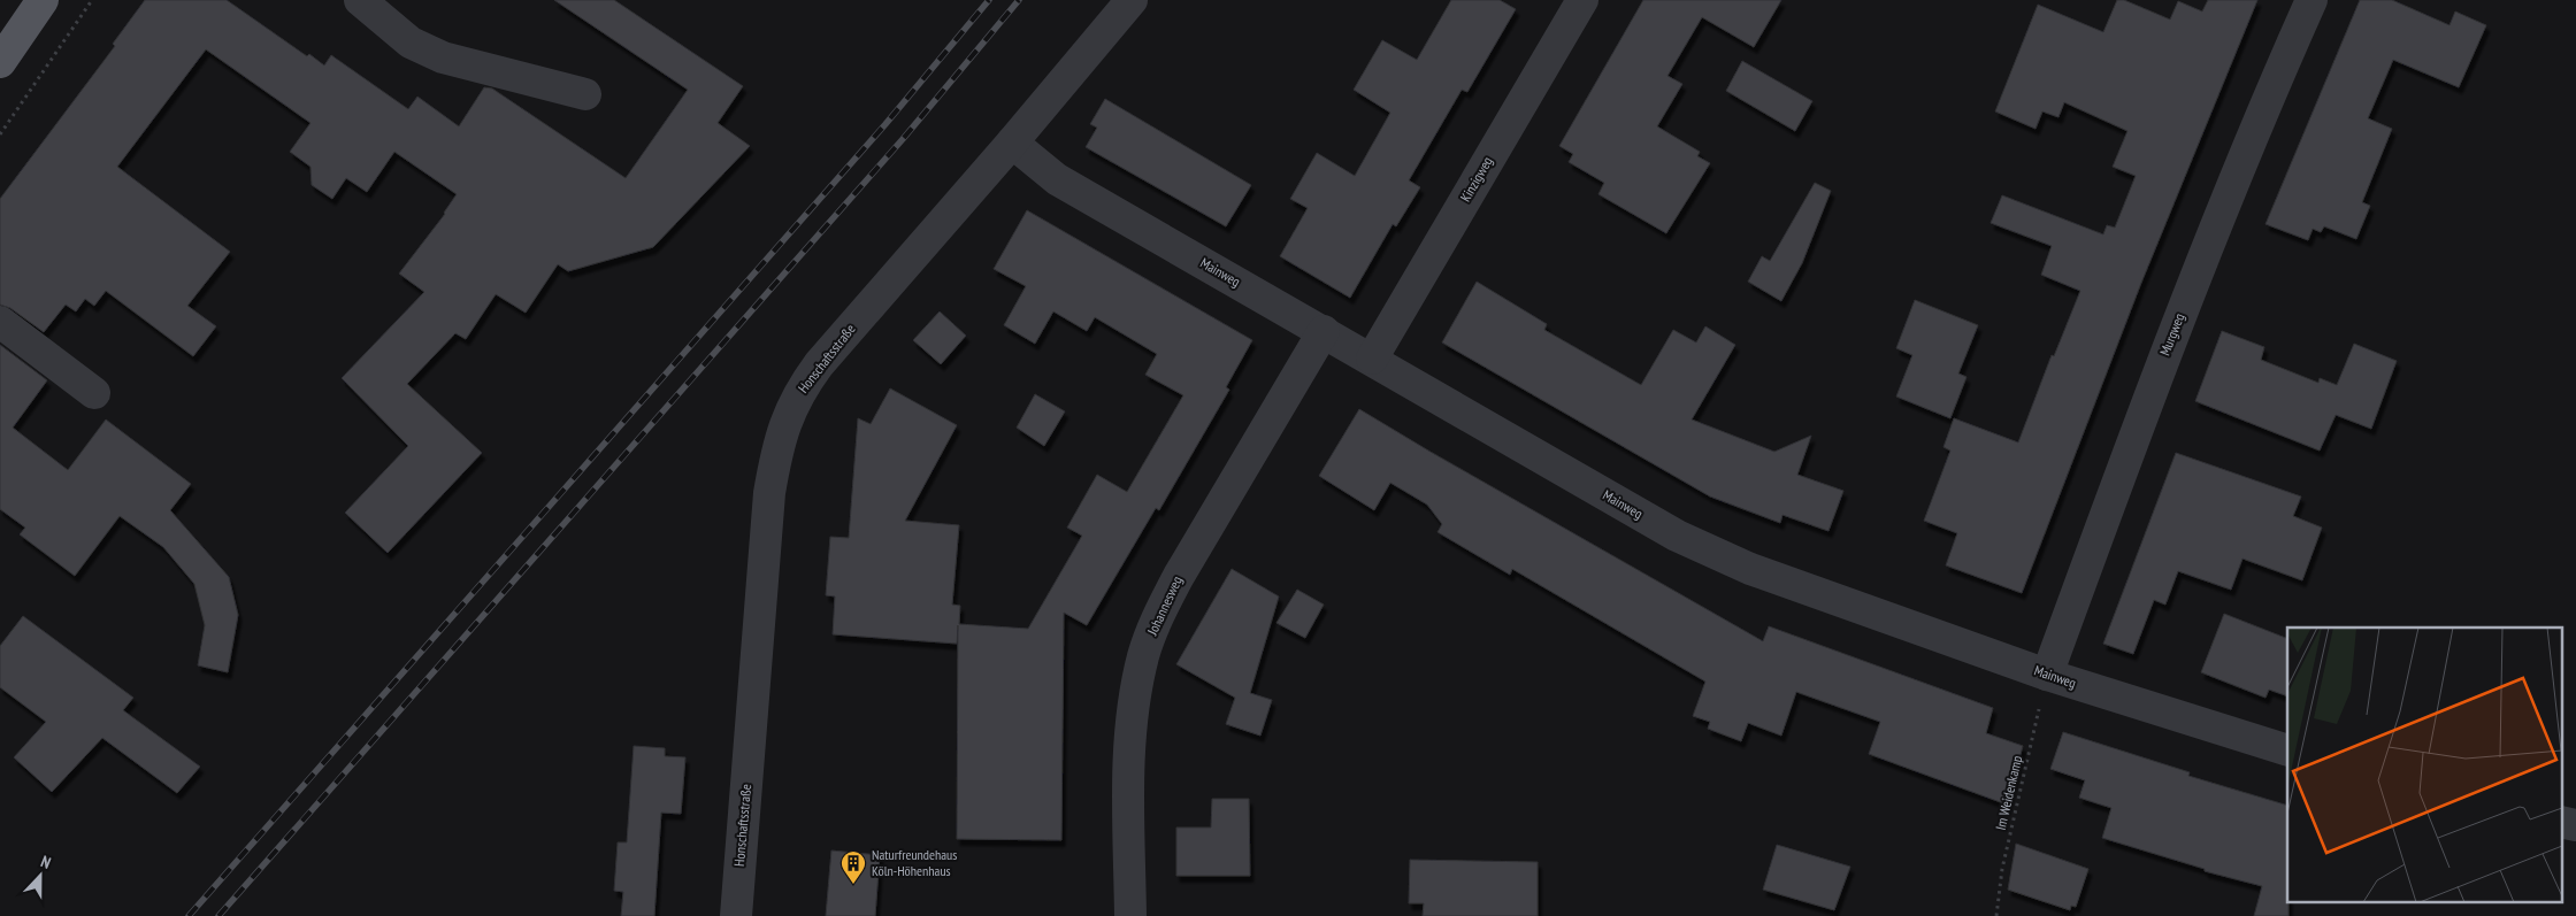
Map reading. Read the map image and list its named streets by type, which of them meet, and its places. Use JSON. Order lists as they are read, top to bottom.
{
  "streets": {
    "street": [
      "Kinzigweg",
      "Mainweg",
      "Murgweg",
      "Honschaftsstraße",
      "Johannesweg"
    ],
    "path": ["Im Weidenkamp"]
  },
  "crossings": [
    ["Kinzigweg", "Mainweg"],
    ["Mainweg", "Murgweg"],
    ["Mainweg", "Honschaftsstraße"],
    ["Mainweg", "Johannesweg"],
    ["Mainweg", "Im Weidenkamp"],
    ["Murgweg", "Im Weidenkamp"]
  ],
  "places": {
    "building": ["Naturfreundehaus Köln-Höhenhaus"]
  },
  "north": "top"
}
